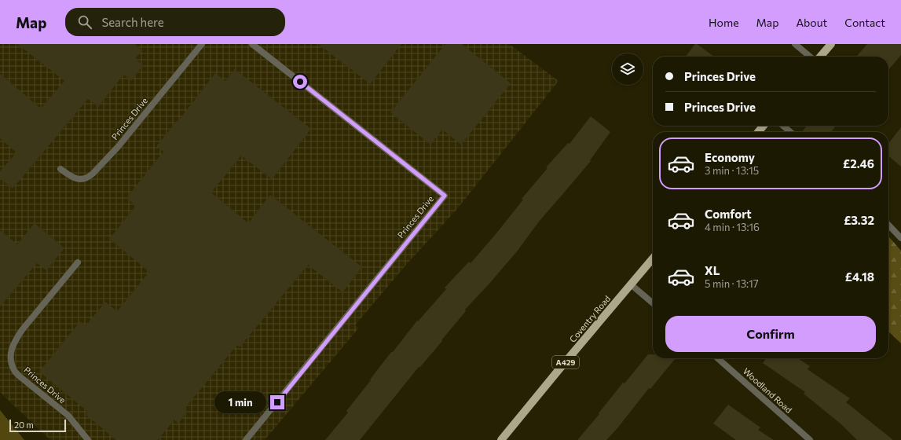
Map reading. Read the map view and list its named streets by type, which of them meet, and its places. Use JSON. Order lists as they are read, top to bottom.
{
  "streets": {
    "main road": ["Coventry Road", "A429"],
    "street": ["Princes Drive", "Woodland Road"]
  },
  "scale_bar": "20 m",
  "page": {
    "header": "Map",
    "search": "Search here",
    "nav": [
      "Home",
      "Map",
      "About",
      "Contact"
    ],
    "banner": ["Princes Drive", "Princes Drive"],
    "list": [
      {
        "name": "Economy",
        "note": "3 min · 13:15",
        "value": "£2.46"
      },
      {
        "name": "Comfort",
        "note": "4 min · 13:16",
        "value": "£3.32"
      },
      {
        "name": "XL",
        "note": "5 min · 13:17",
        "value": "£4.18"
      }
    ],
    "buttons": "Confirm",
    "bubble": "1 min",
    "scale": "20 m"
  }
}
